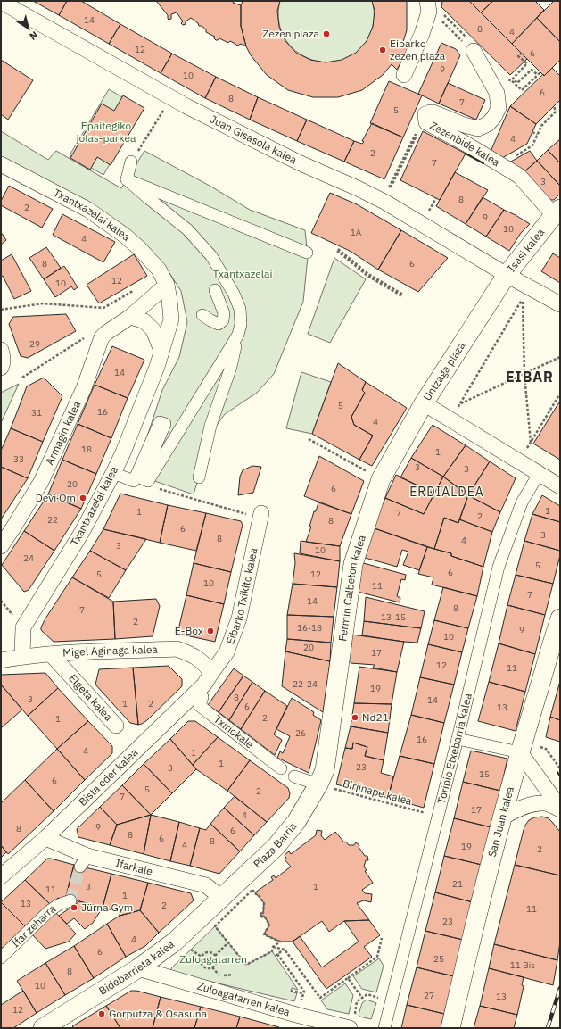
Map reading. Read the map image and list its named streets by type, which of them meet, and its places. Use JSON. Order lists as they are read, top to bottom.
{
  "streets": {
    "street": [
      "Juan Gisasola kalea",
      "Zezenbide kalea",
      "Txantxazelai kalea",
      "Isasi kalea",
      "Untzaga plaza",
      "Armagin kalea",
      "Fermin Calbeton kalea",
      "Eibarko Txikito kalea",
      "Migel Aginaga kalea",
      "Elgeta kalea",
      "Txiriokale",
      "Toribio Etxebarria kalea",
      "Bista eder kalea",
      "San Juan kalea",
      "Plaza Barria",
      "Ifarkale",
      "Ifar zeharra",
      "Bidebarrieta kalea",
      "Zuloagatarren kalea"
    ],
    "path": ["Birjinape kalea"]
  },
  "crossings": [
    ["Juan Gisasola kalea", "Isasi kalea"],
    ["Juan Gisasola kalea", "Untzaga plaza"],
    ["Zezenbide kalea", "Isasi kalea"],
    ["Txantxazelai kalea", "Migel Aginaga kalea"],
    ["Isasi kalea", "Untzaga plaza"],
    ["Untzaga plaza", "Fermin Calbeton kalea"],
    ["Untzaga plaza", "Toribio Etxebarria kalea"],
    ["Fermin Calbeton kalea", "Birjinape kalea"],
    ["Fermin Calbeton kalea", "Plaza Barria"],
    ["Eibarko Txikito kalea", "Migel Aginaga kalea"],
    ["Eibarko Txikito kalea", "Bista eder kalea"],
    ["Migel Aginaga kalea", "Elgeta kalea"],
    ["Migel Aginaga kalea", "Bista eder kalea"],
    ["Txiriokale", "Bista eder kalea"],
    ["Bista eder kalea", "Ifarkale"],
    ["Birjinape kalea", "Plaza Barria"],
    ["Plaza Barria", "Ifarkale"],
    ["Plaza Barria", "Bidebarrieta kalea"],
    ["Ifarkale", "Bidebarrieta kalea"],
    ["Bidebarrieta kalea", "Zuloagatarren kalea"]
  ],
  "districts": ["EIBAR", "ERDIALDEA"],
  "parks": ["Epaitegiko jolas-parkea", "Txantxazelai", "Zuloagatarren"],
  "places": [
    "Zezen plaza",
    "Eibarko zezen plaza",
    "Devi Om",
    "E-Box",
    "Nd21",
    "Jürna Gym",
    "Gorputza & Osasuna"
  ],
  "house_numbers": [
    "14",
    "8",
    "4",
    "12",
    "6",
    "9",
    "10",
    "6",
    "8",
    "7",
    "5",
    "4",
    "2",
    "7",
    "3",
    "8",
    "2",
    "9",
    "10",
    "1A",
    "4",
    "8",
    "6",
    "12",
    "10",
    "29",
    "14",
    "5",
    "16",
    "31",
    "4",
    "18",
    "1",
    "33",
    "3",
    "3",
    "20",
    "6",
    "1",
    "1",
    "7",
    "2",
    "22",
    "8",
    "6",
    "3",
    "8",
    "4",
    "3",
    "10",
    "24",
    "5",
    "6",
    "5",
    "12",
    "10",
    "11",
    "7",
    "14",
    "8",
    "7",
    "13-15",
    "2",
    "16-18",
    "9",
    "10",
    "20",
    "17",
    "12",
    "11",
    "22-24",
    "19",
    "8",
    "3",
    "14",
    "1",
    "2",
    "6",
    "13",
    "2",
    "1",
    "26",
    "16",
    "4",
    "1",
    "1",
    "23",
    "3",
    "15",
    "6",
    "5",
    "2",
    "7",
    "17",
    "4",
    "9",
    "8",
    "6",
    "8",
    "6",
    "8",
    "4",
    "19",
    "2",
    "21",
    "3",
    "1",
    "11",
    "1",
    "13",
    "2",
    "11",
    "23",
    "4",
    "6",
    "25",
    "11 Bis",
    "8",
    "10",
    "27",
    "13",
    "12"
  ],
  "north": "bottom right"
}
